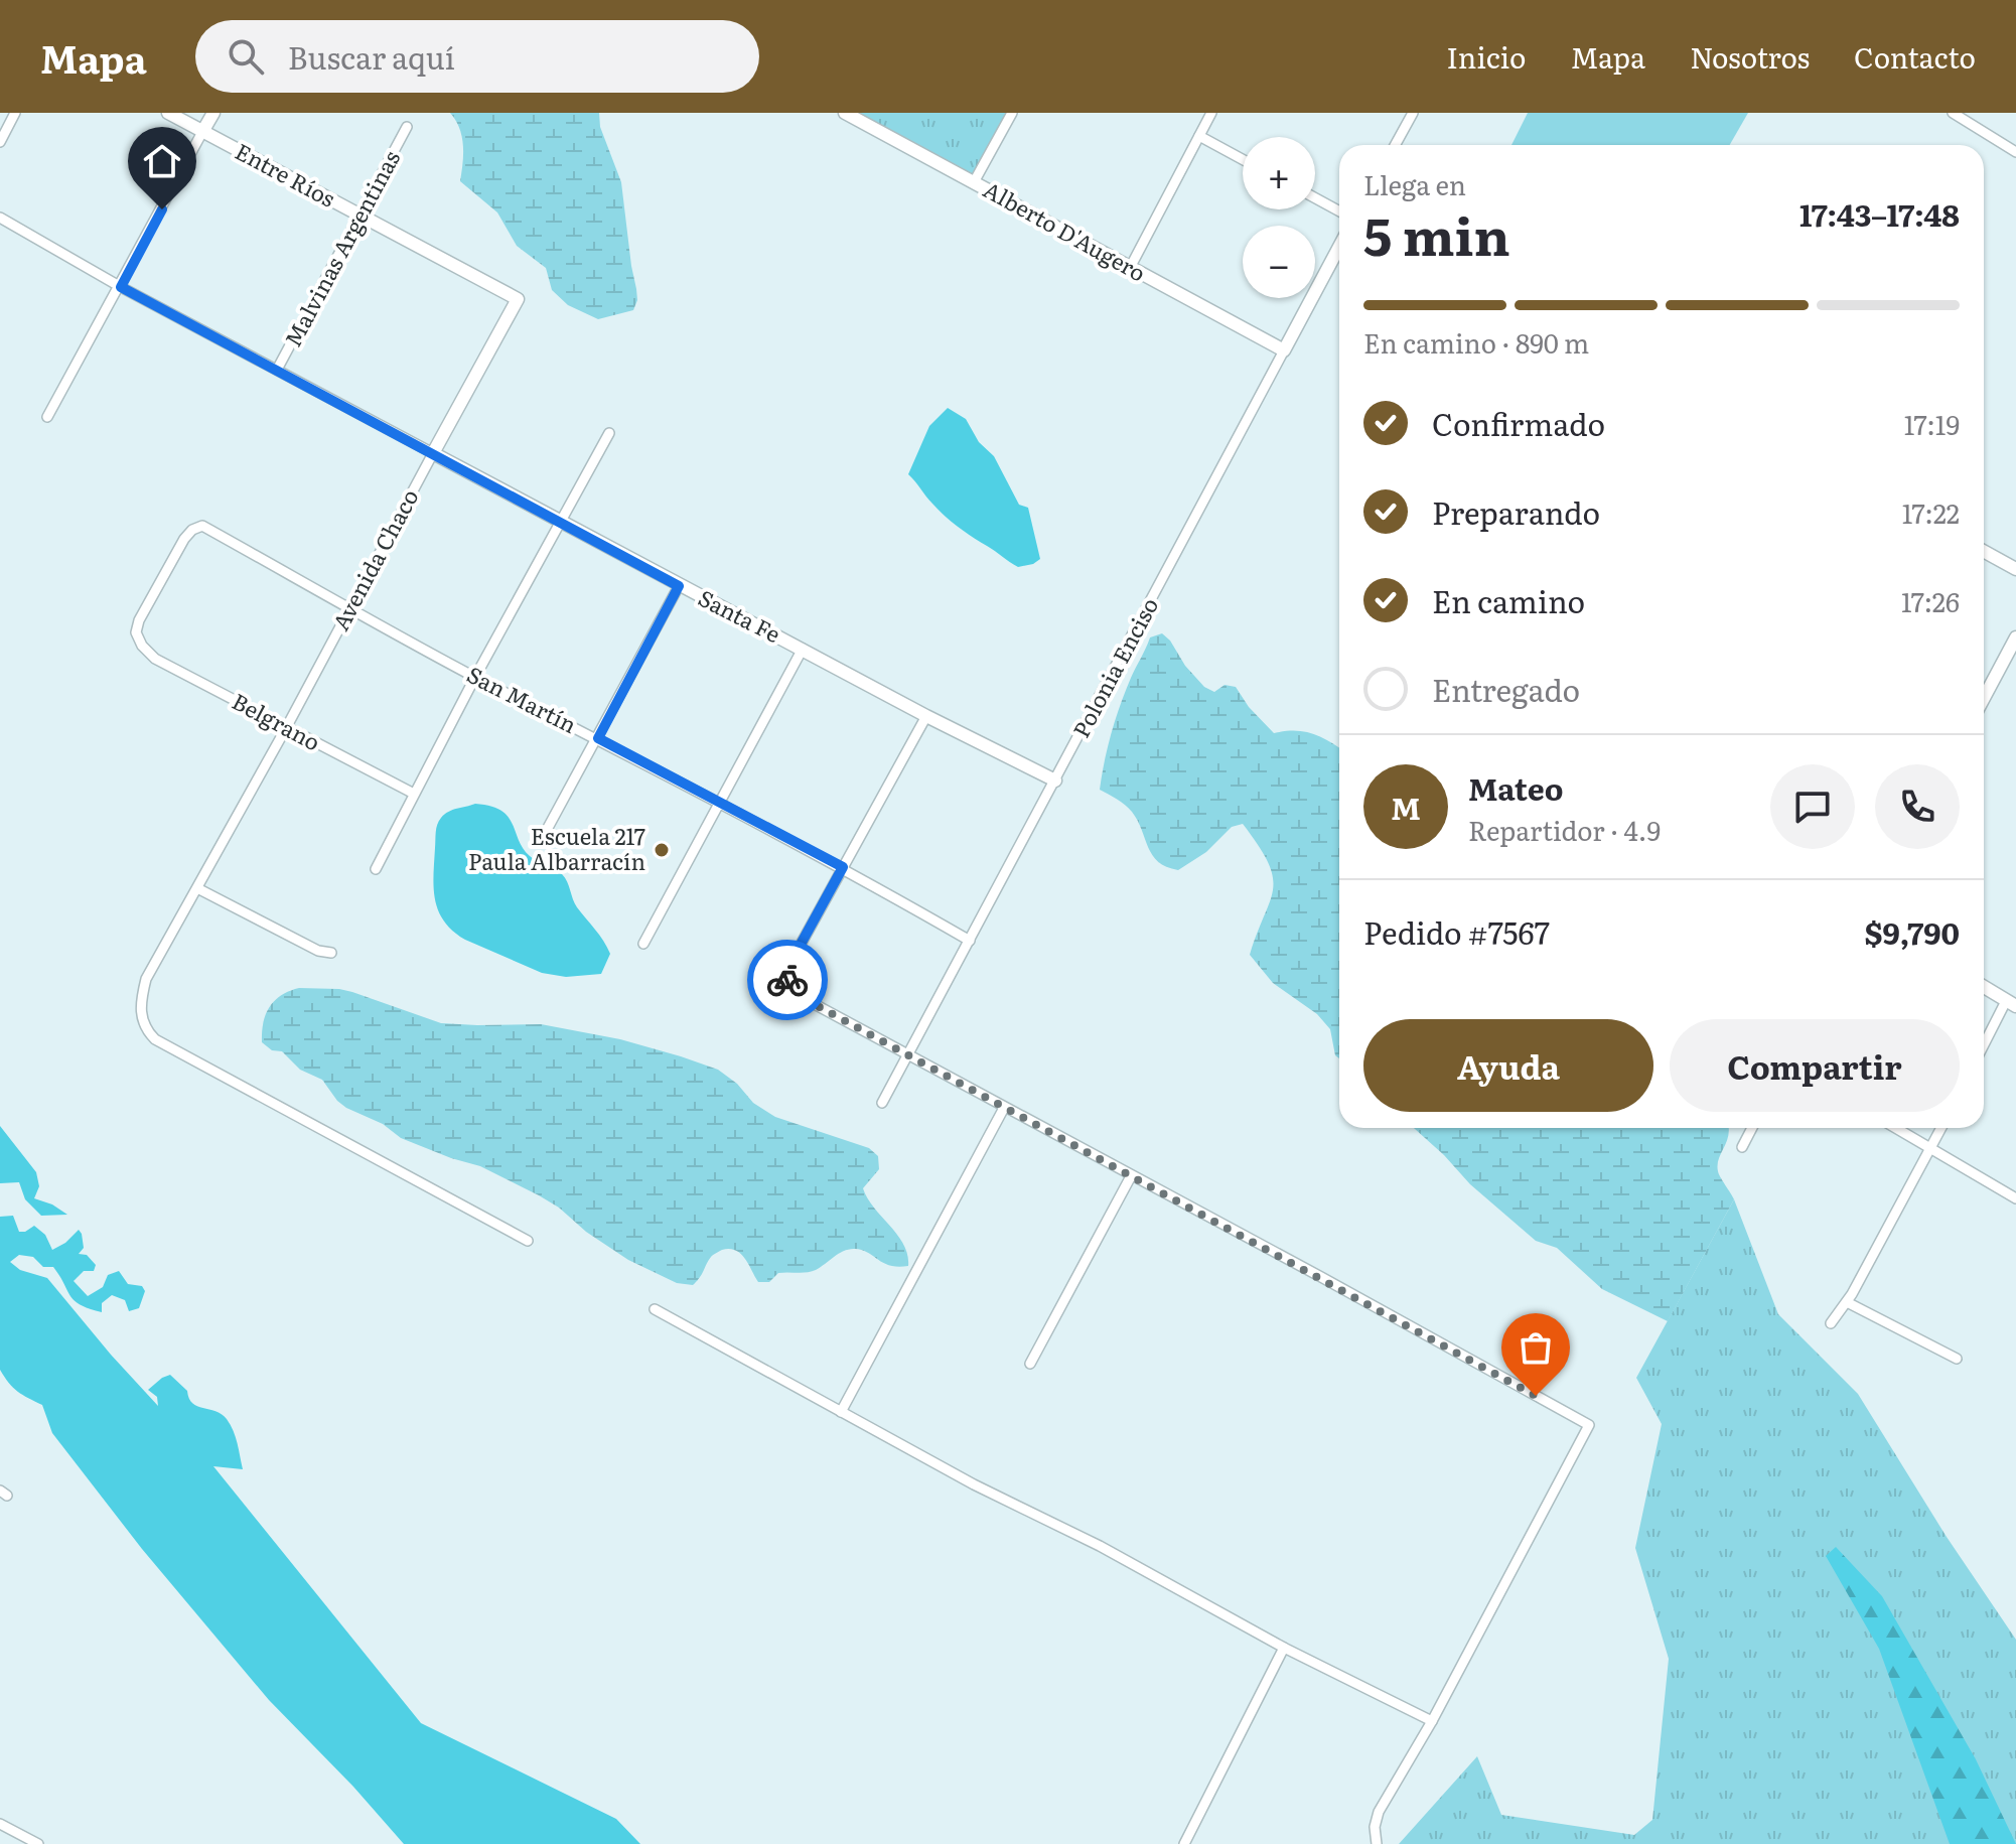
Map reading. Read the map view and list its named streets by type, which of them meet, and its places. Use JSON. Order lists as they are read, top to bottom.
{
  "streets": {
    "main road": [
      "Entre Ríos",
      "Alberto D'Augero",
      "Avenida Chaco",
      "Santa Fe",
      "Polonia Enciso"
    ],
    "street": ["Malvinas Argentinas", "San Martín", "Belgrano"]
  },
  "crossings": [
    ["Entre Ríos", "Malvinas Argentinas"],
    ["Entre Ríos", "Avenida Chaco"],
    ["Alberto D'Augero", "Polonia Enciso"],
    ["Malvinas Argentinas", "Avenida Chaco"],
    ["Malvinas Argentinas", "Santa Fe"],
    ["Avenida Chaco", "Santa Fe"],
    ["Avenida Chaco", "San Martín"],
    ["Avenida Chaco", "Belgrano"],
    ["Santa Fe", "Polonia Enciso"],
    ["Polonia Enciso", "San Martín"],
    ["San Martín", "Belgrano"]
  ],
  "places": ["Escuela 217 Paula Albarracín"],
  "page": {
    "header": "Mapa",
    "search": "Buscar aquí",
    "nav": [
      "Inicio",
      "Mapa",
      "Nosotros",
      "Contacto"
    ],
    "map_buttons": ["+", "−"],
    "heading": ["5 min", "Llega en", "17:43–17:48"],
    "panel": [
      "Mateo",
      "Repartidor · 4.9",
      "Pedido #7567",
      "$9,790"
    ],
    "bar": "En camino · 890 m",
    "list": [
      ["Confirmado", "17:19"],
      ["Preparando", "17:22"],
      ["En camino", "17:26"],
      "Entregado"
    ],
    "round": "M",
    "buttons": ["Ayuda", "Compartir"]
  }
}
